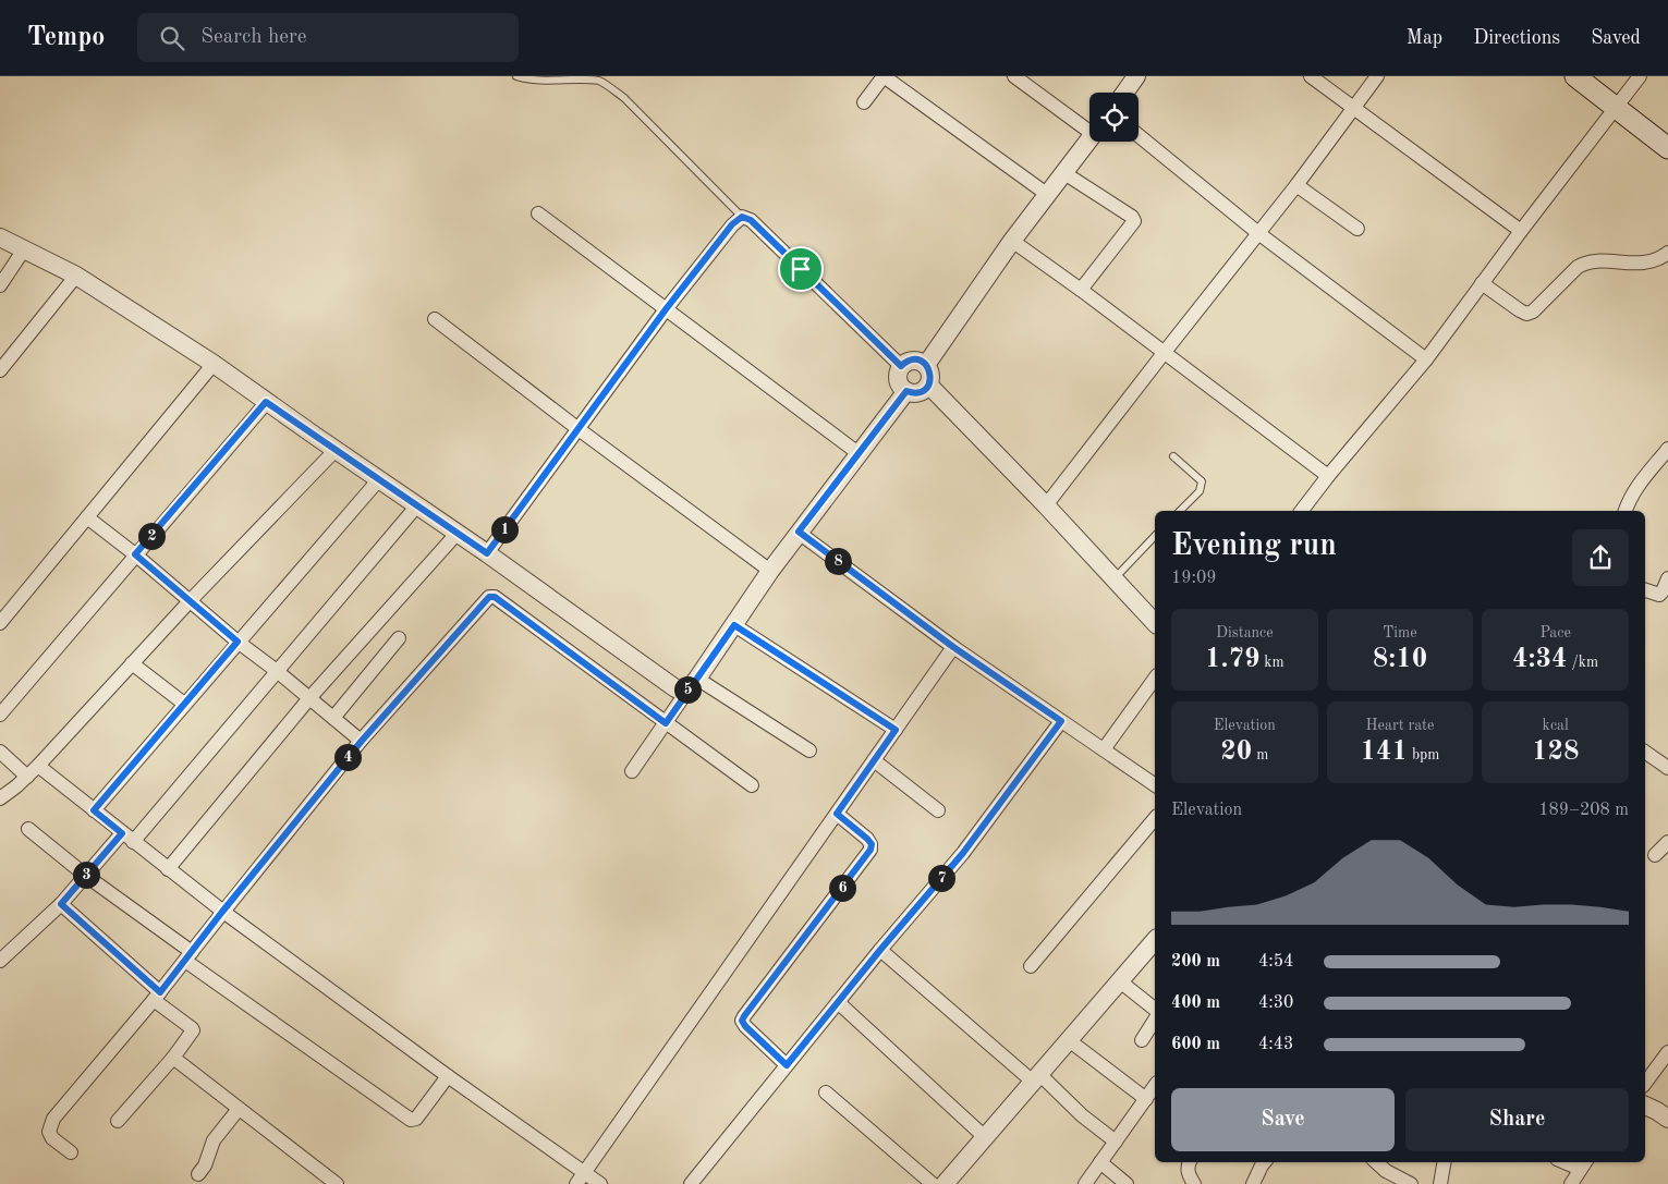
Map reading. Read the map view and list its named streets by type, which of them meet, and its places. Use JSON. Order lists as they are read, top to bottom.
{
  "page": {
    "header": "Tempo",
    "search": "Search here",
    "nav": ["Map", "Directions", "Saved"],
    "heading": ["Evening run", "19:09"],
    "pins": [
      "1",
      "2",
      "8",
      "5",
      "4",
      "3",
      "7",
      "6"
    ],
    "stats": [
      ["Distance", "1.79 km"],
      ["Time", "8:10"],
      ["Pace", "4:34 /km"],
      ["Elevation", "20 m"],
      ["Heart rate", "141 bpm"],
      ["kcal", "128"]
    ],
    "chart": ["Elevation", "189–208 m"],
    "list": [
      {
        "name": "200 m",
        "note": "4:54"
      },
      {
        "name": "400 m",
        "note": "4:30"
      },
      {
        "name": "600 m",
        "note": "4:43"
      }
    ],
    "buttons": ["Save", "Share"]
  }
}
